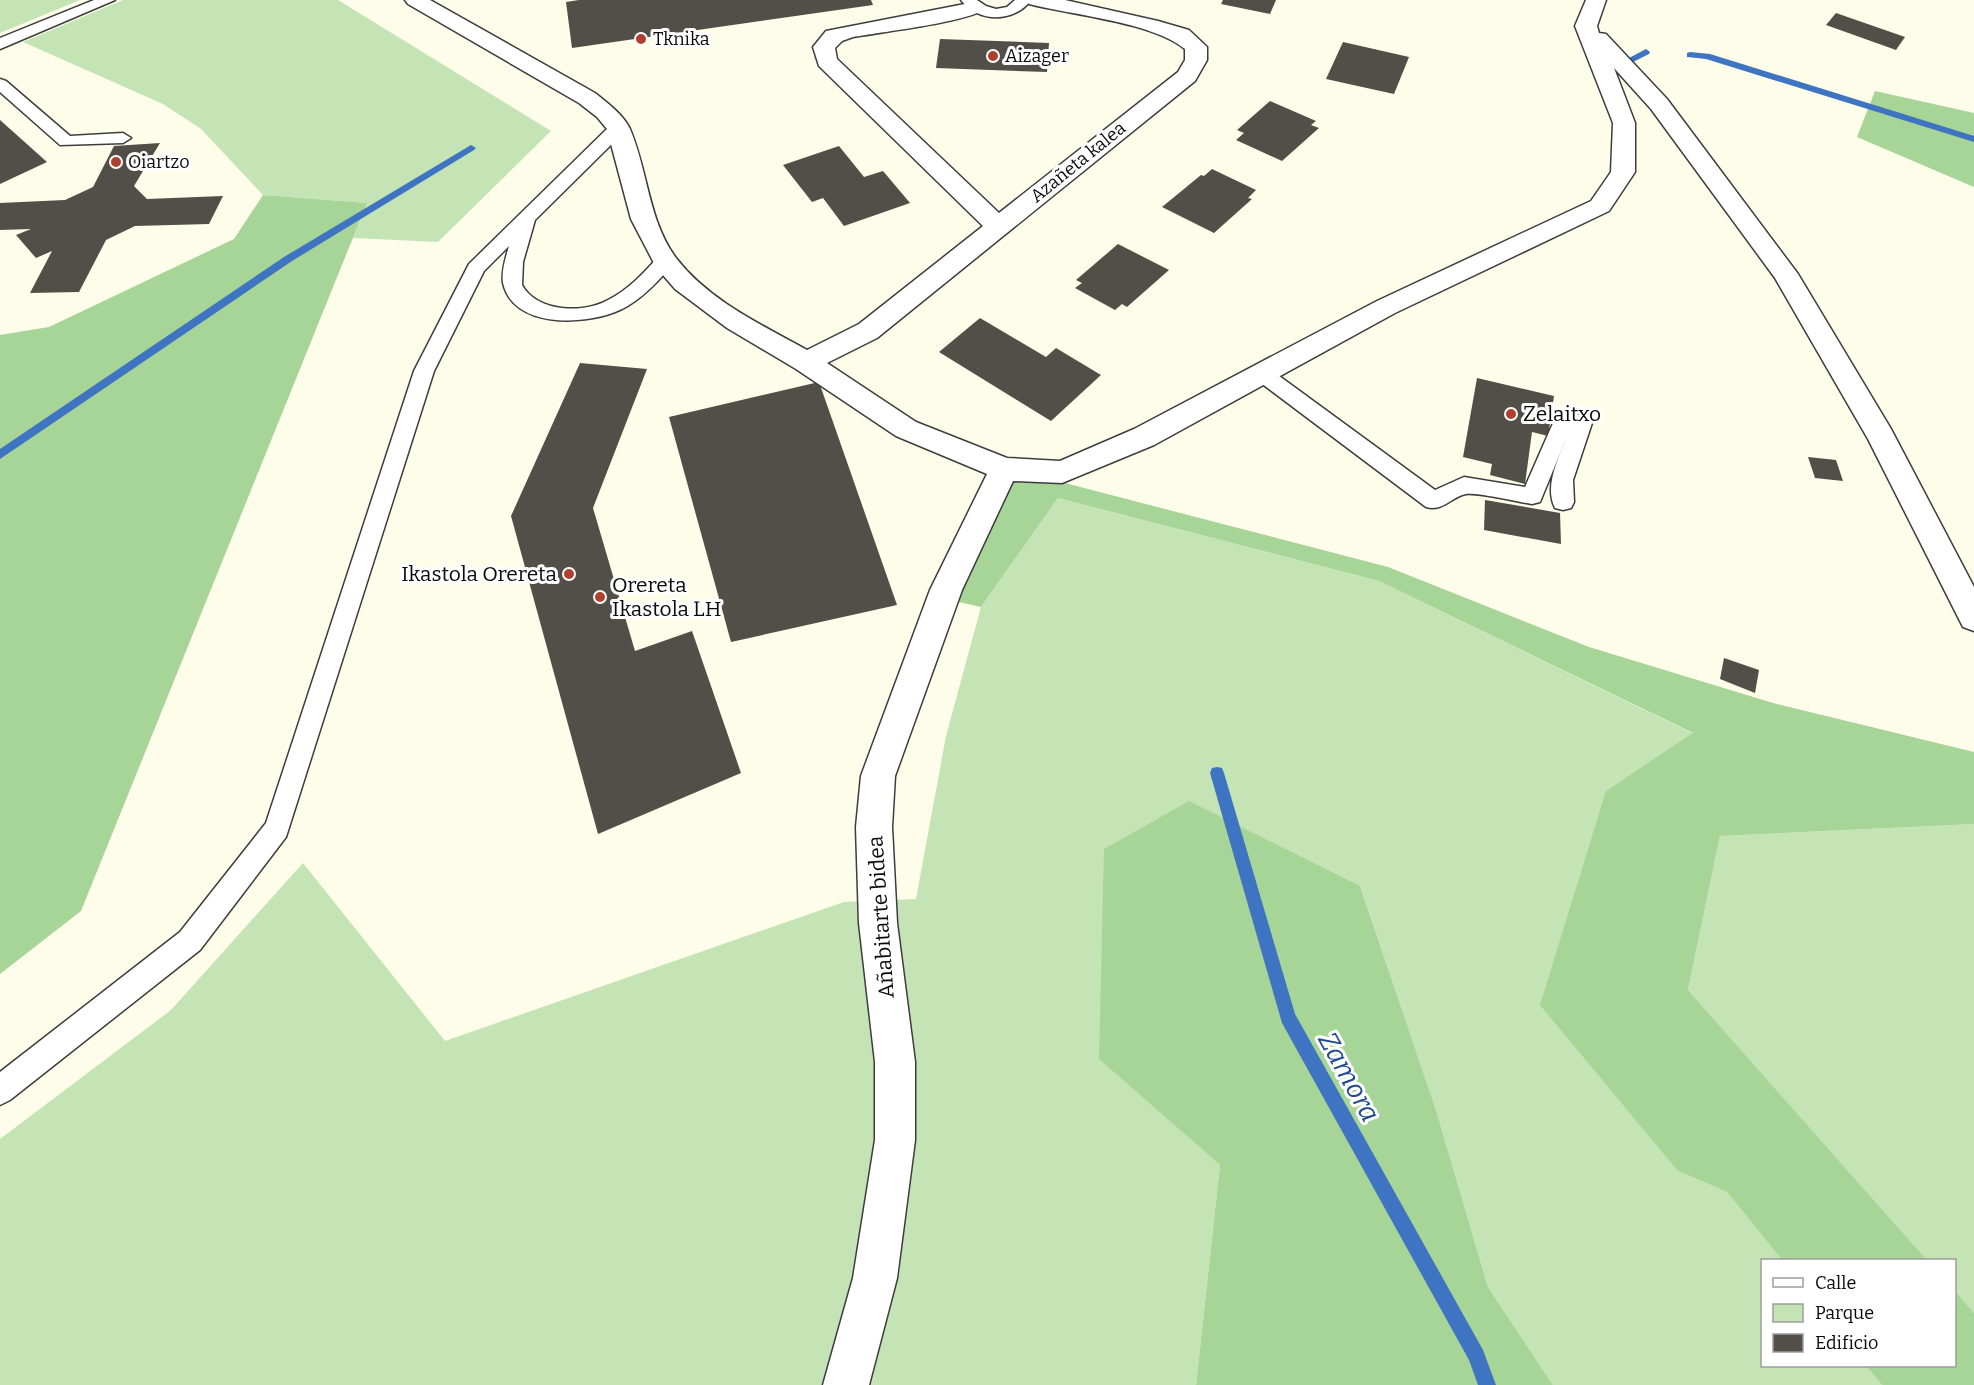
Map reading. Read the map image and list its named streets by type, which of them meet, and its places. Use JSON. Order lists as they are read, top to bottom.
{
  "streets": {
    "street": ["Azañeta kalea", "Añabitarte bidea"]
  },
  "water": ["Zamora"],
  "places": [
    "Tknika",
    "Aizager",
    "Oiartzo",
    "Zelaitxo",
    "Ikastola Orereta",
    "Orereta Ikastola LH"
  ],
  "legend": ["Calle", "Parque", "Edificio"]
}
